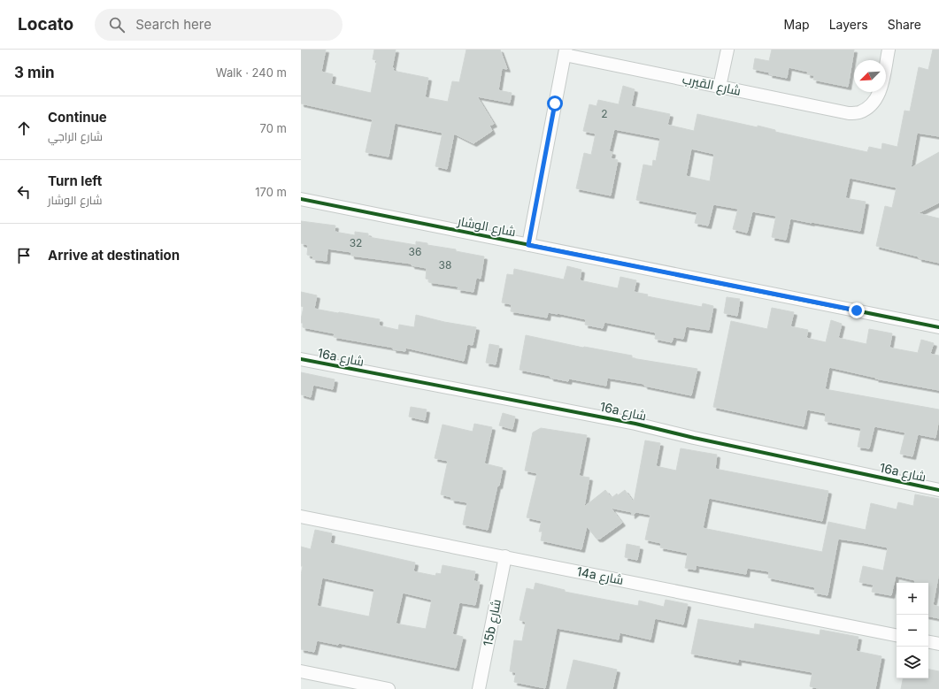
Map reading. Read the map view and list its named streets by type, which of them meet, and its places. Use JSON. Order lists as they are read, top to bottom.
{
  "streets": {
    "street": [
      "شارع القيرب",
      "شارع الوشار",
      "16a شارع",
      "14a شارع",
      "15b شارع"
    ]
  },
  "crossings": [
    ["14a شارع", "15b شارع"]
  ],
  "house_numbers": [
    "2",
    "32",
    "36",
    "38"
  ],
  "north": "bottom left",
  "page": {
    "header": "Locato",
    "search": "Search here",
    "nav": ["Map", "Layers", "Share"],
    "heading": ["3 min", "Walk · 240 m"],
    "list": [
      ["Continue", "شارع الراجي", "70 m"],
      ["Turn left", "شارع الوشار", "170 m"],
      "Arrive at destination"
    ],
    "map_buttons": ["+", "−"]
  }
}
